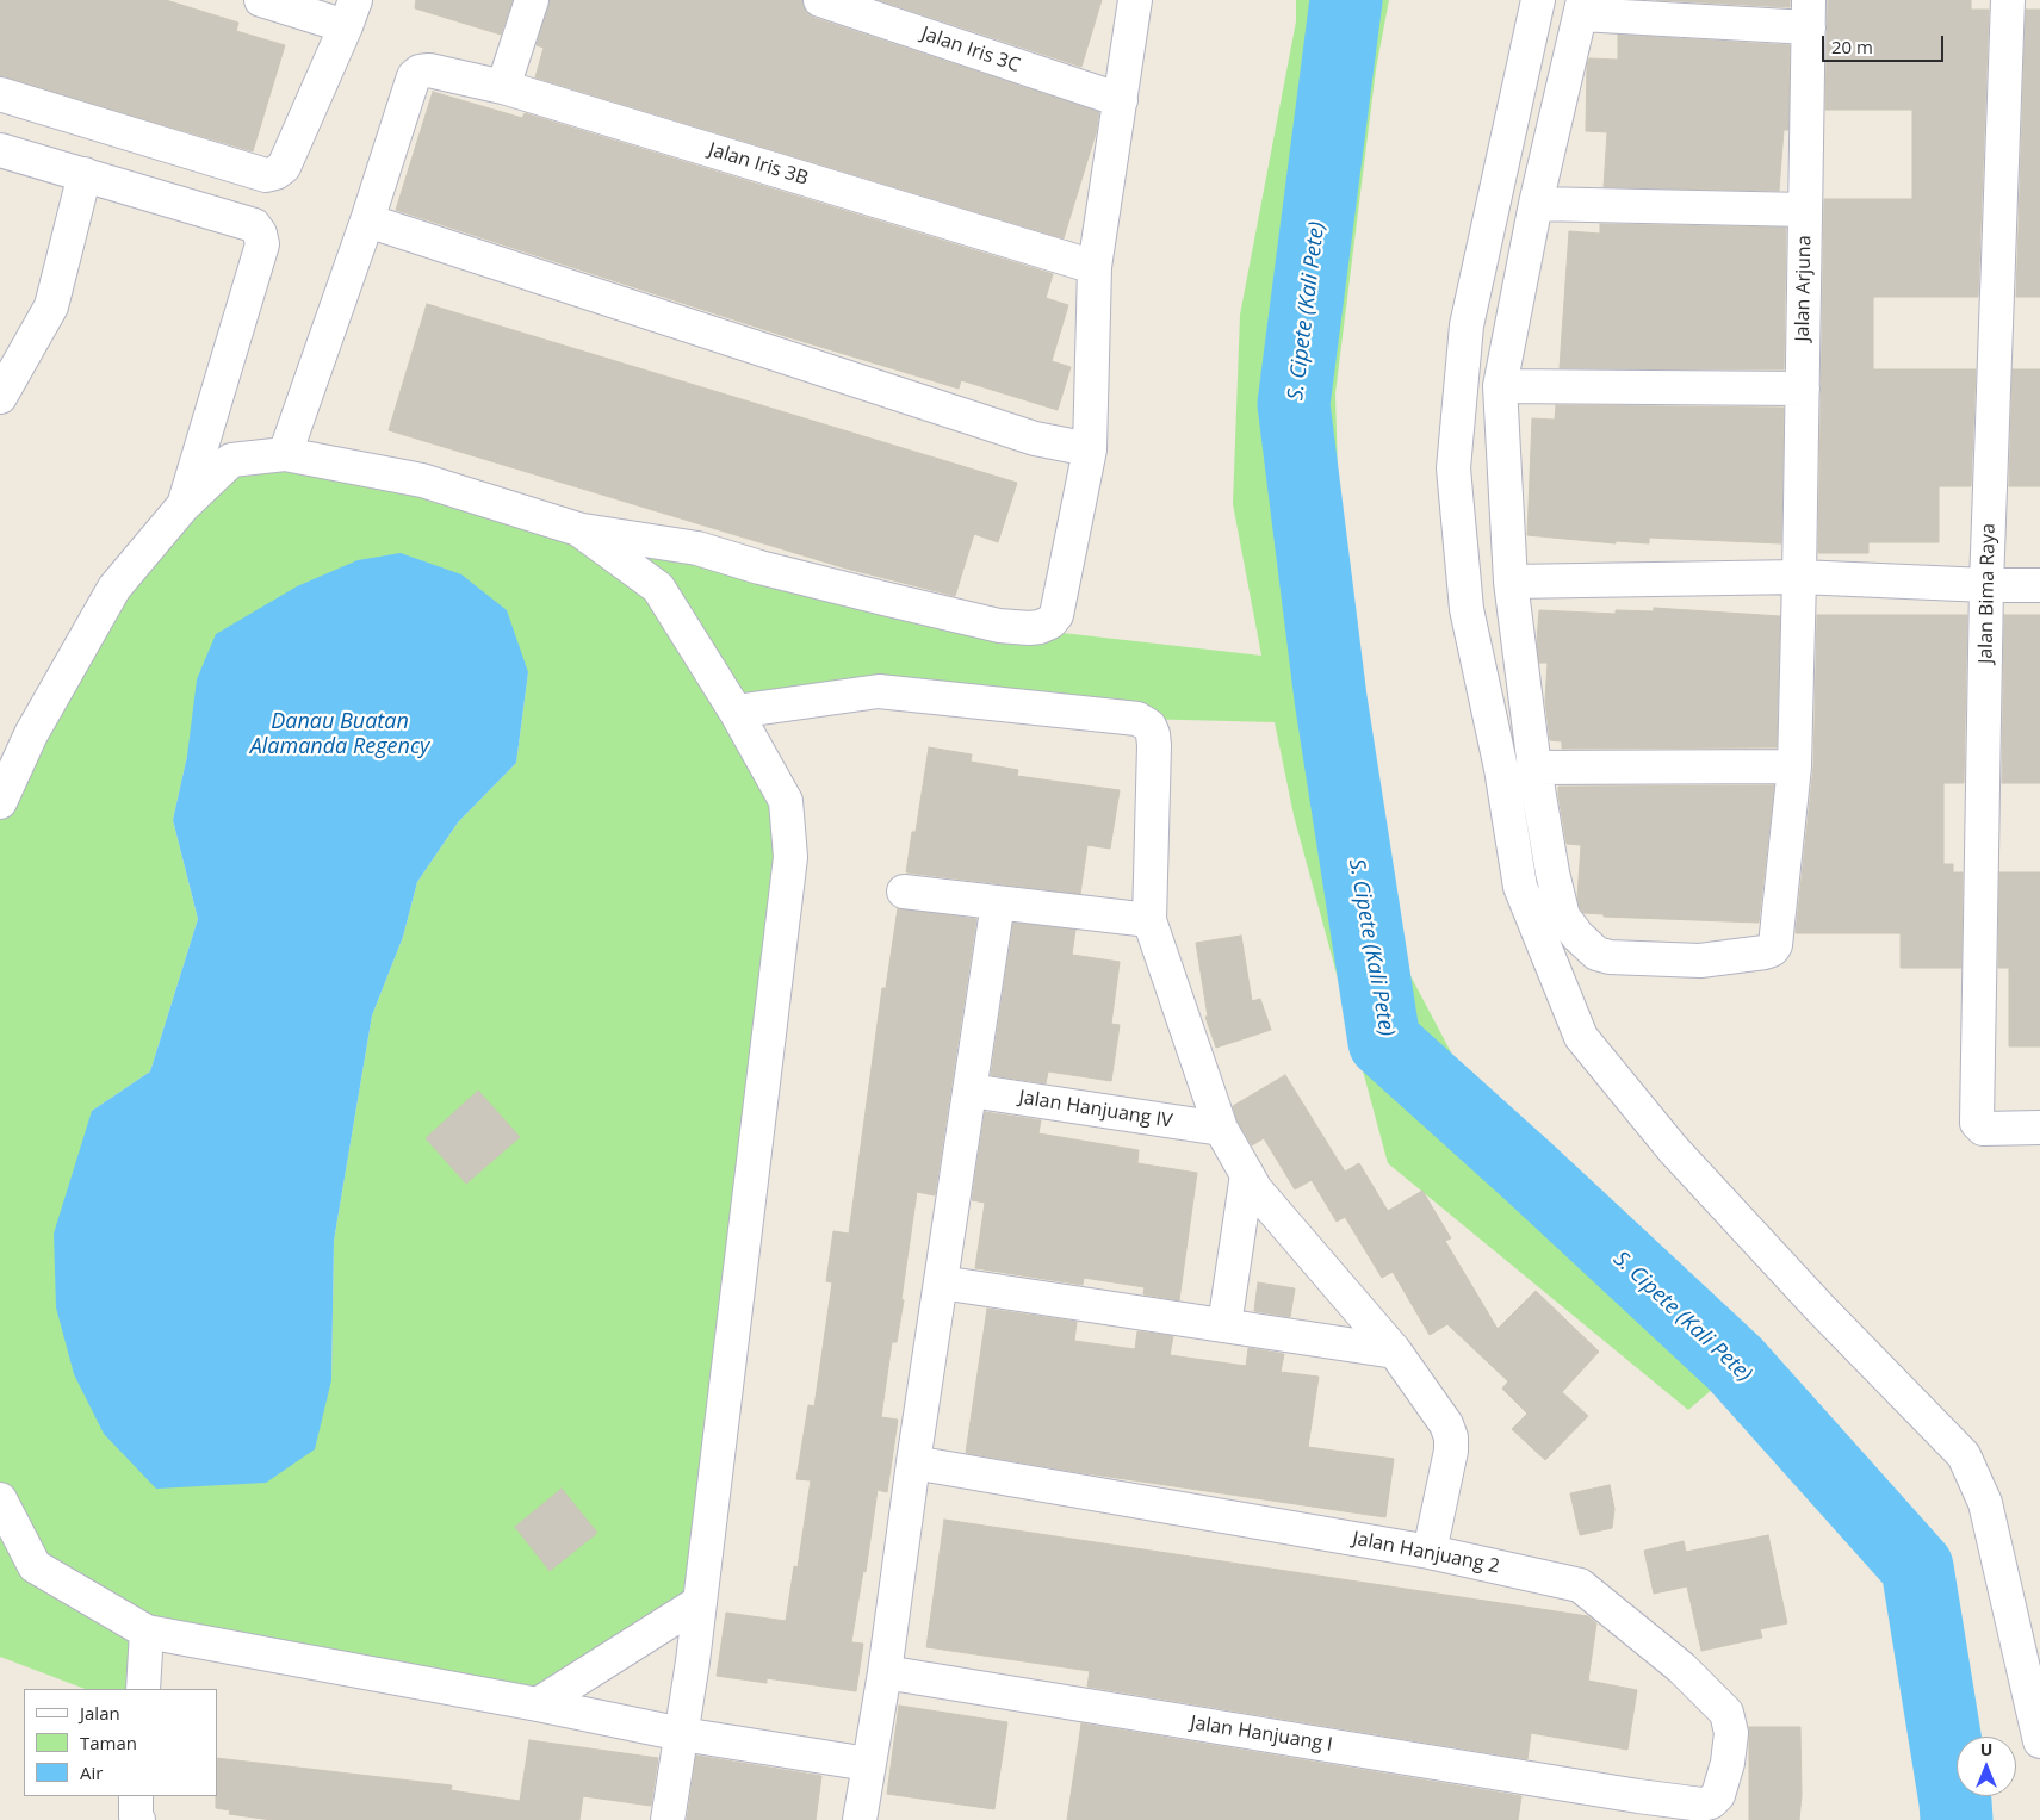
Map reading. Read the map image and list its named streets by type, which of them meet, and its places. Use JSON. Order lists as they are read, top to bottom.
{
  "streets": {
    "street": [
      "Jalan Iris 3C",
      "Jalan Iris 3B",
      "Jalan Arjuna",
      "Jalan Bima Raya",
      "Jalan Hanjuang IV",
      "Jalan Hanjuang 2",
      "Jalan Hanjuang I"
    ]
  },
  "crossings": [
    ["Jalan Hanjuang 2", "Jalan Hanjuang I"]
  ],
  "water": ["S. Cipete (Kali Pete)", "Danau Buatan Alamanda Regency"],
  "legend": ["Jalan", "Taman", "Air"],
  "scale_bar": "20 m",
  "north": "top"
}
